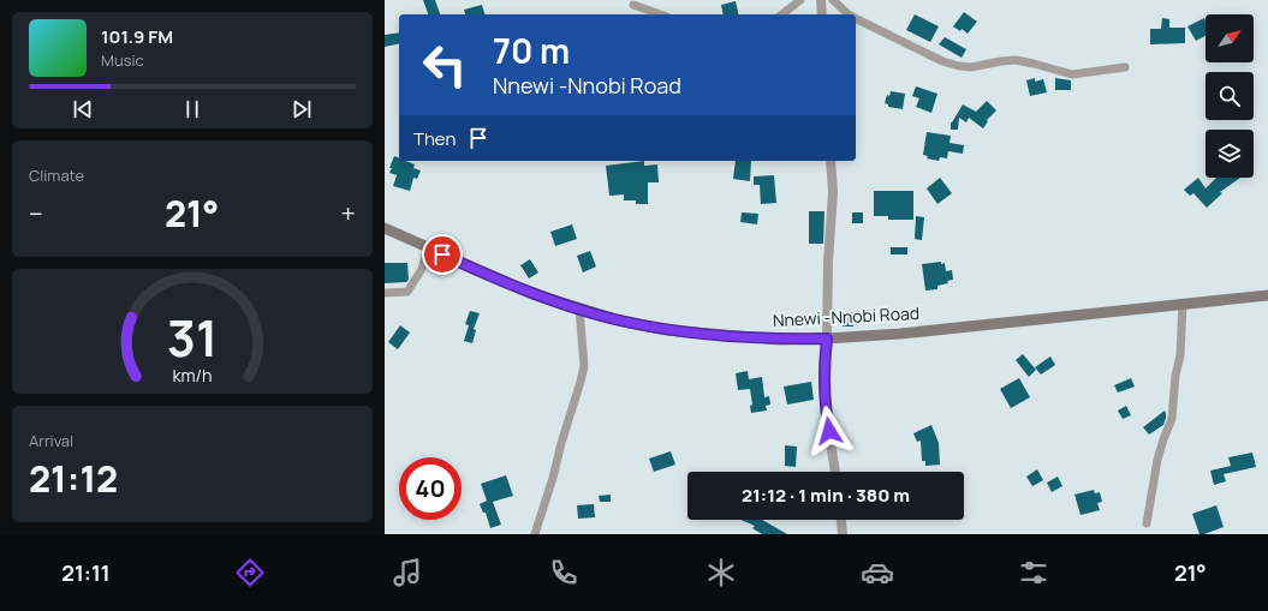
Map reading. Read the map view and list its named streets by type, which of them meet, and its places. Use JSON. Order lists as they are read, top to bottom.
{
  "streets": {
    "main road": ["Nnewi -Nnobi Road"]
  },
  "north": "top right",
  "page": {
    "turn": ["70 m", "Nnewi -Nnobi Road"],
    "song": ["101.9 FM", "Music"],
    "then": "Then",
    "tile": [
      "Climate",
      ["Arrival", "21:12"]
    ],
    "heat": ["−", "21°", "+"],
    "limit": "40",
    "trip": "21:12 · 1 min · 380 m",
    "tabs": ["21:11", "21°"],
    "gauge": ["31", "km/h"]
  }
}
